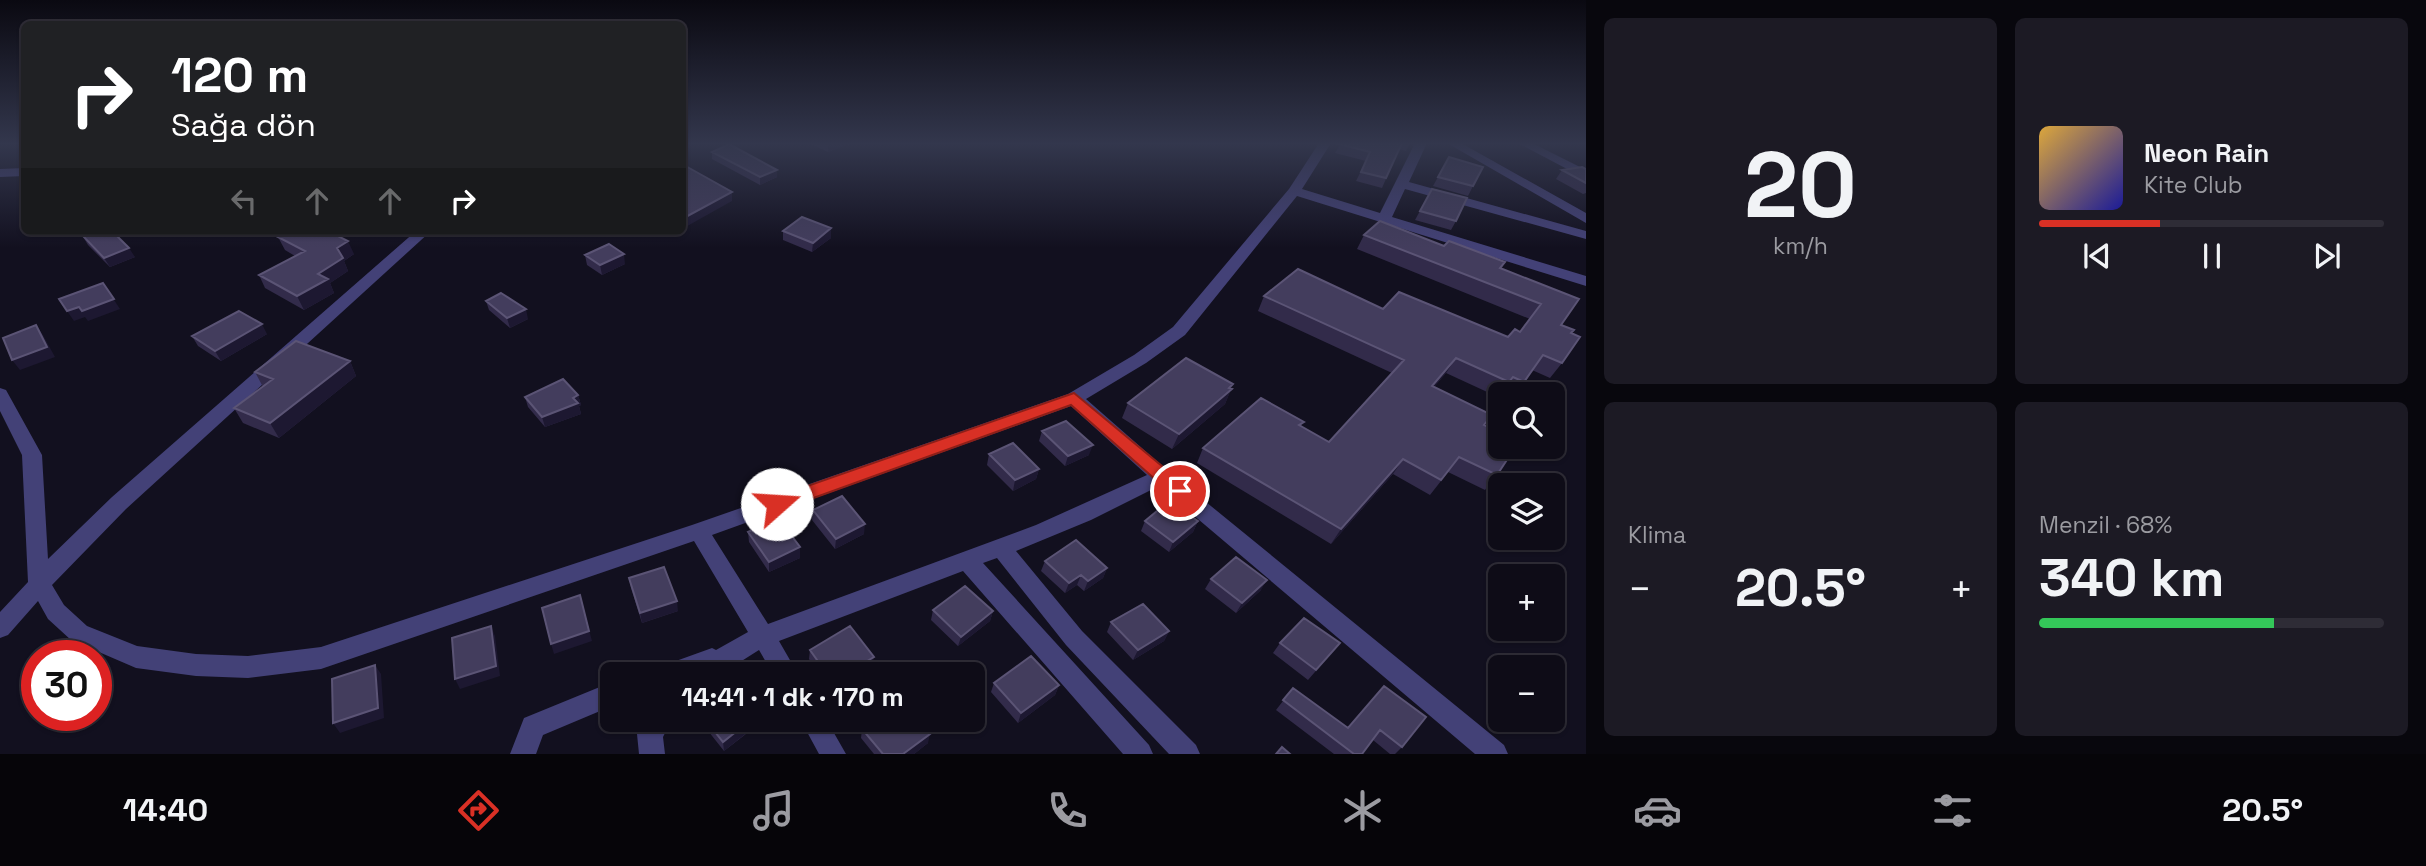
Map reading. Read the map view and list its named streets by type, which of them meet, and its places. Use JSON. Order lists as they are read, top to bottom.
{
  "page": {
    "tile": [
      ["20", "km/h"],
      "Klima",
      ["Menzil · 68%", "340 km"]
    ],
    "turn": ["120 m", "Sağa dön"],
    "song": ["Neon Rain", "Kite Club"],
    "map_buttons": ["+", "−"],
    "heat": ["−", "20.5°", "+"],
    "limit": "30",
    "trip": "14:41 · 1 dk · 170 m",
    "tabs": ["14:40", "20.5°"]
  }
}
